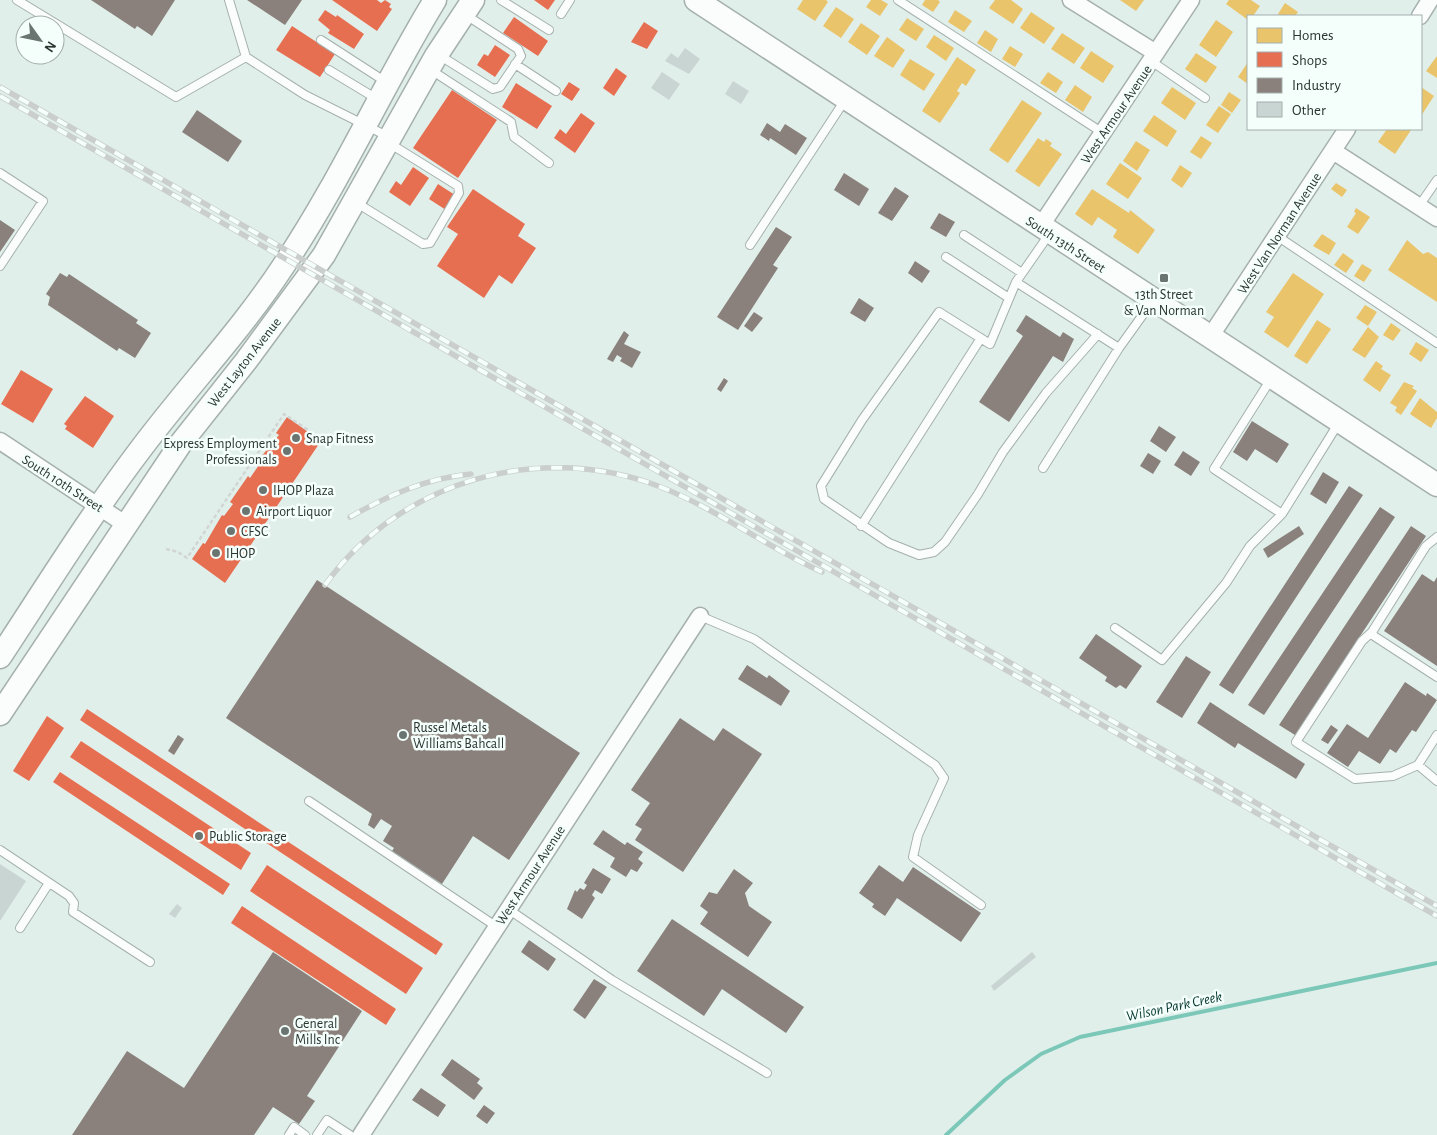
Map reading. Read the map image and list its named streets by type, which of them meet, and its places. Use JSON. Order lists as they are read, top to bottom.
{
  "streets": {
    "main road": ["South 13th Street", "West Layton Avenue"],
    "street": ["West Armour Avenue", "West Van Norman Avenue", "South 10th Street"]
  },
  "crossings": [
    ["West Armour Avenue", "South 13th Street"],
    ["West Van Norman Avenue", "South 13th Street"],
    ["West Layton Avenue", "South 10th Street"]
  ],
  "water": ["Wilson Park Creek"],
  "places": {
    "transit": ["13th Street & Van Norman"],
    "other": [
      "Snap Fitness",
      "Express Employment Professionals",
      "IHOP Plaza",
      "Airport Liquor",
      "CFSC",
      "IHOP",
      "Russel Metals Williams Bahcall",
      "Public Storage",
      "General Mills Inc"
    ]
  },
  "legend": [
    "Homes",
    "Shops",
    "Industry",
    "Other"
  ],
  "north": "bottom right"
}
